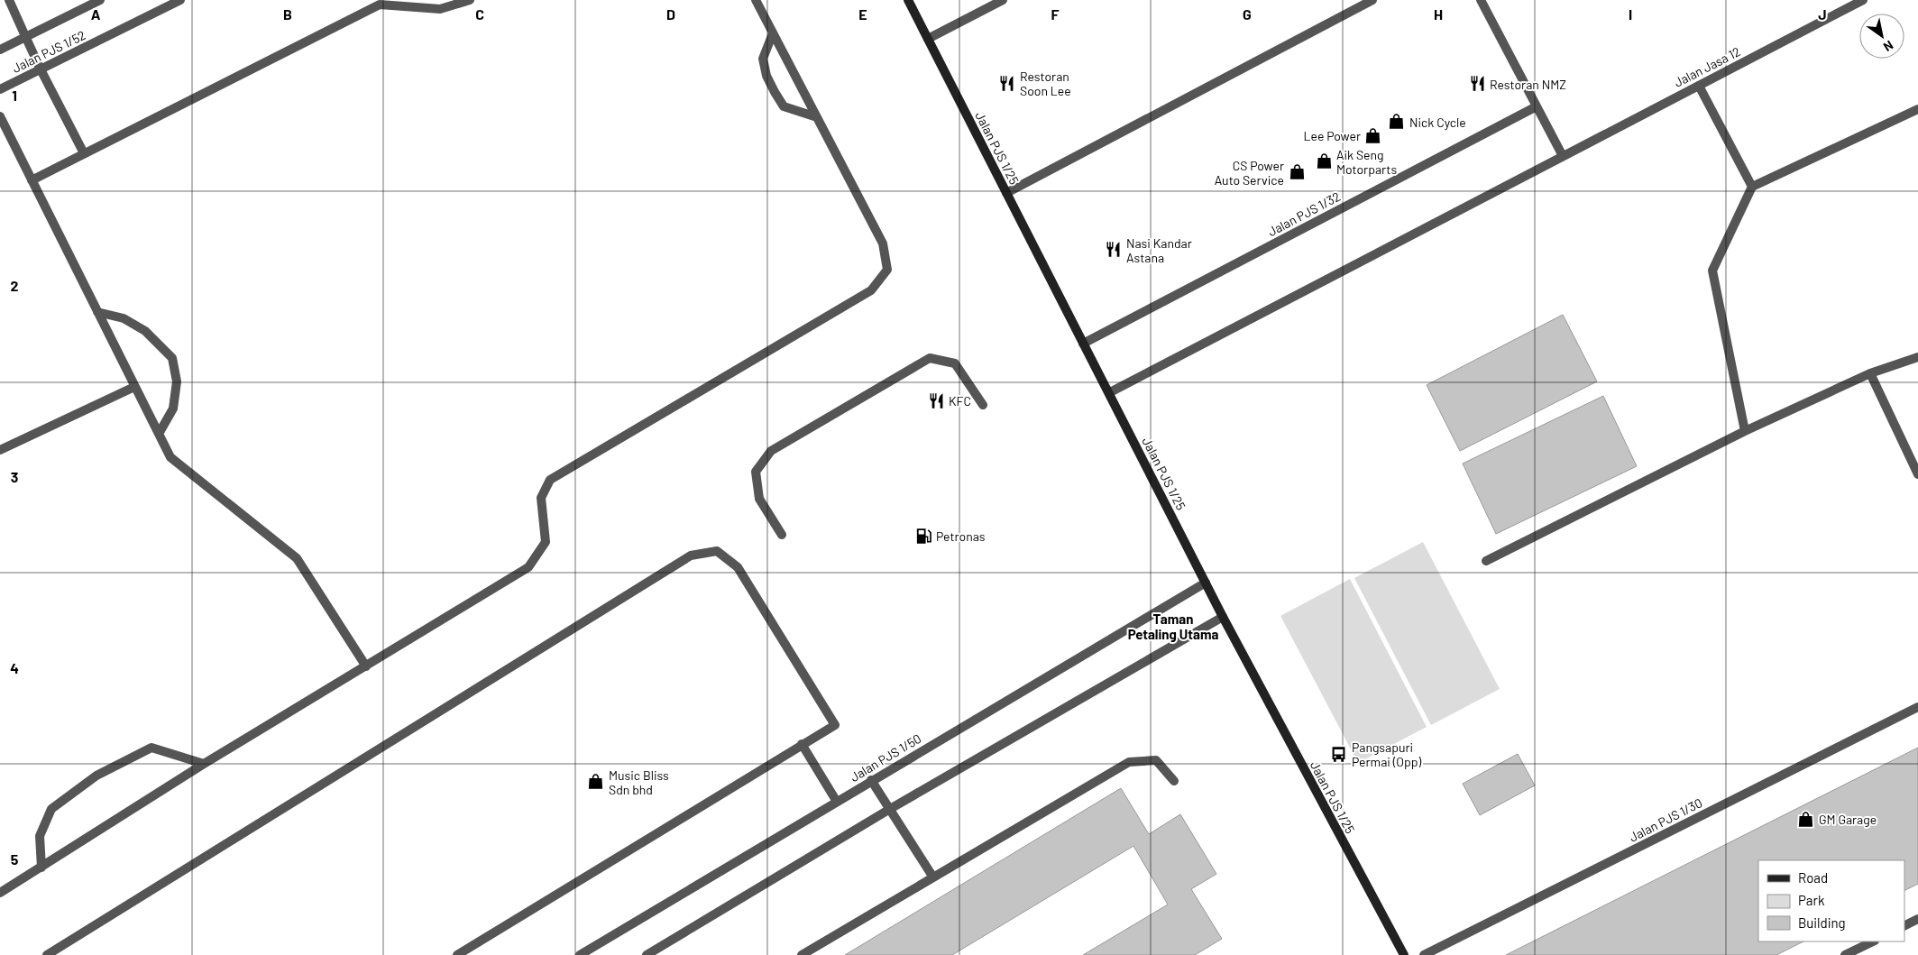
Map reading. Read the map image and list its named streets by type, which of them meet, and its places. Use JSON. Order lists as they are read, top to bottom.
{
  "streets": {
    "main road": ["Jalan PJS 1/25"],
    "street": [
      "Jalan PJS 1/52",
      "Jalan Jasa 12",
      "Jalan PJS 1/32",
      "Jalan PJS 1/50",
      "Jalan PJS 1/30"
    ]
  },
  "crossings": [
    ["Jalan PJS 1/25", "Jalan PJS 1/32"],
    ["Jalan PJS 1/25", "Jalan PJS 1/50"]
  ],
  "districts": ["Taman Petaling Utama"],
  "places": {
    "restaurant": [
      "Restoran Soon Lee",
      "Restoran NMZ",
      "Nasi Kandar Astana",
      "KFC"
    ],
    "shop": [
      "Nick Cycle",
      "Lee Power",
      "Aik Seng Motorparts",
      "CS Power Auto Service",
      "Music Bliss Sdn bhd",
      "GM Garage"
    ],
    "fuel station": ["Petronas"],
    "bus stop": ["Pangsapuri Permai (Opp)"]
  },
  "legend": ["Road", "Park", "Building"],
  "north": "bottom right",
  "grid": {
    "columns": [
      "A",
      "B",
      "C",
      "D",
      "E",
      "F",
      "G",
      "H",
      "I",
      "J"
    ],
    "rows": [
      "1",
      "2",
      "3",
      "4",
      "5"
    ]
  }
}
